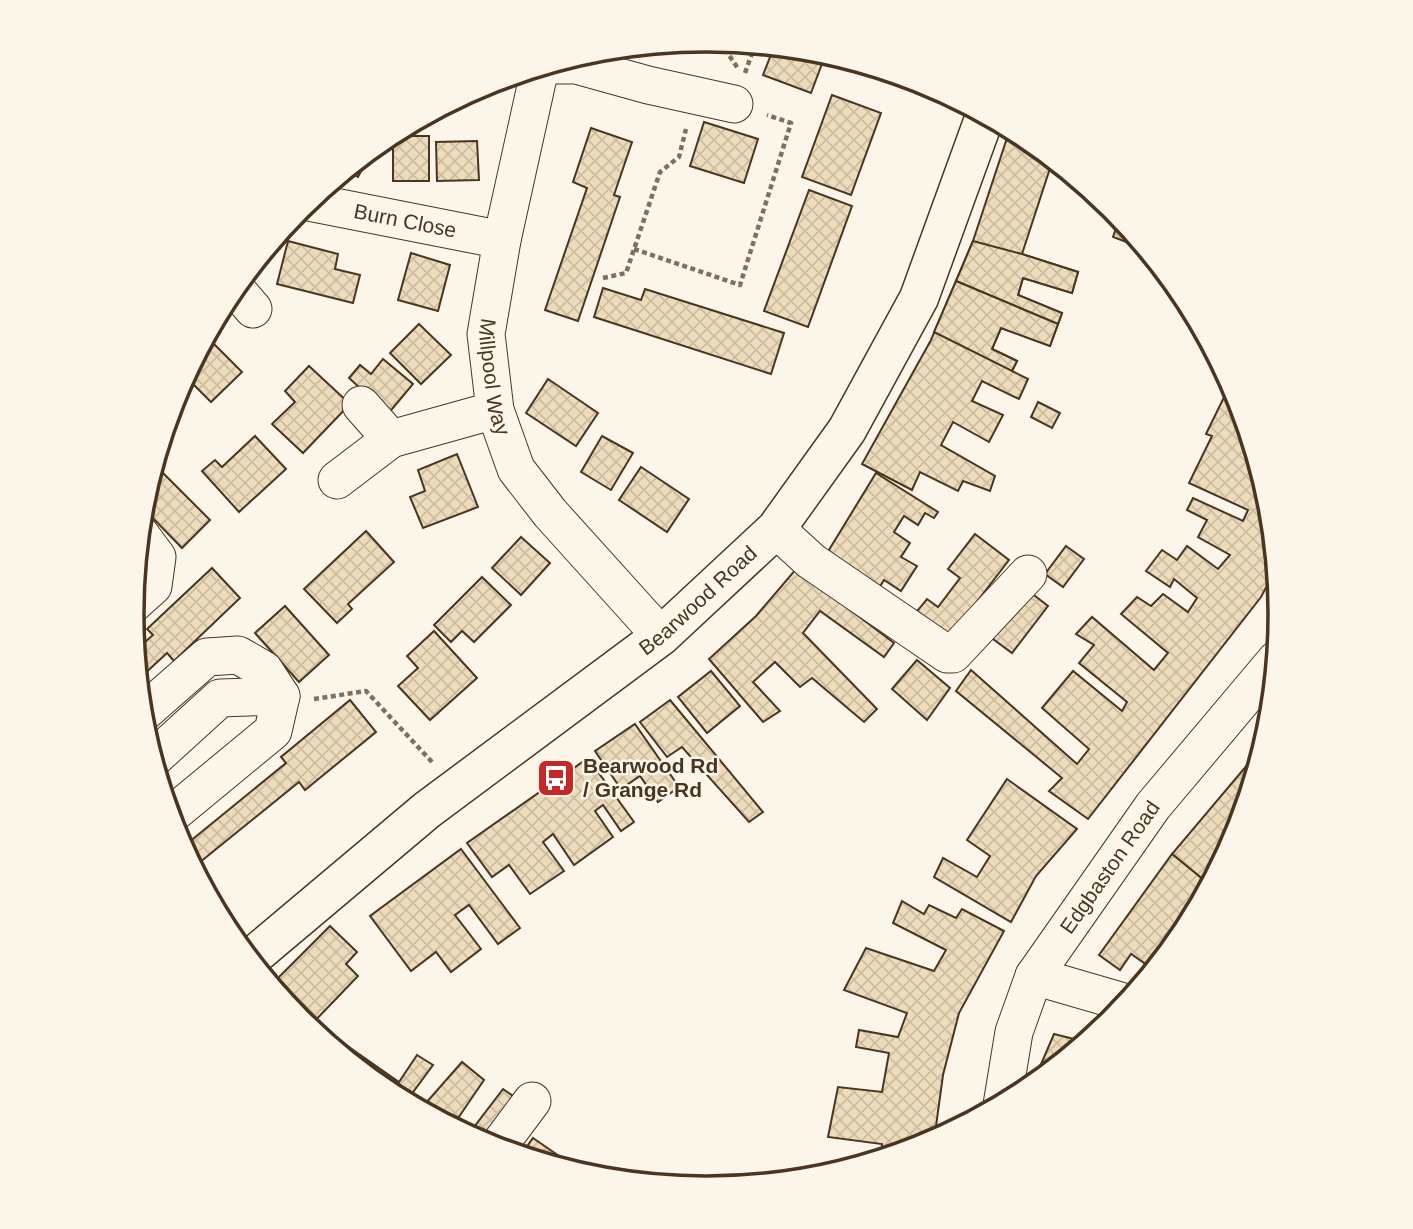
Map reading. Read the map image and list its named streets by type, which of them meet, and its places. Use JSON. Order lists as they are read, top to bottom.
{
  "streets": {
    "main road": ["Bearwood Road"],
    "street": ["Burn Close", "Millpool Way", "Edgbaston Road"]
  },
  "crossings": [
    ["Burn Close", "Millpool Way"],
    ["Millpool Way", "Bearwood Road"]
  ],
  "places": {
    "bus stop": ["Bearwood Rd / Grange Rd"]
  }
}
